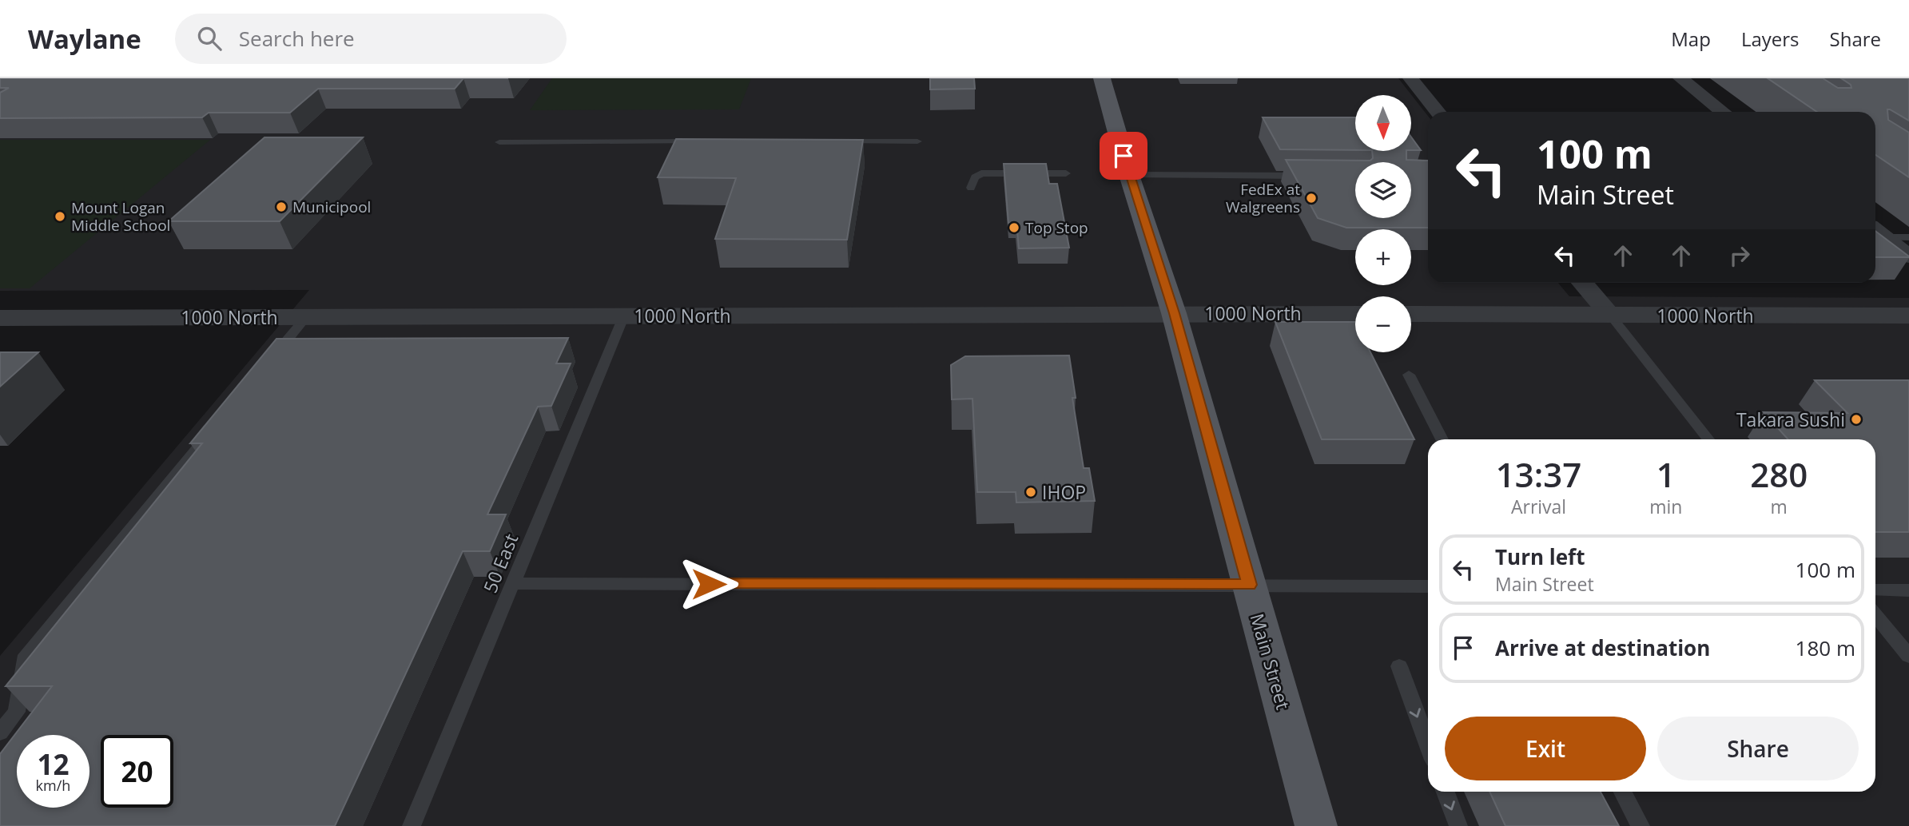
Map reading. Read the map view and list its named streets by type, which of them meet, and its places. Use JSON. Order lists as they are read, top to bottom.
{
  "streets": {
    "main road": ["Main Street"],
    "street": ["1000 North"],
    "lane": ["50 East"]
  },
  "crossings": [
    ["1000 North", "50 East"],
    ["1000 North", "Main Street"]
  ],
  "places": [
    "FedEx at Walgreens",
    "Municipool",
    "Mount Logan Middle School",
    "Top Stop",
    "Takara Sushi",
    "IHOP"
  ],
  "north": "bottom",
  "page": {
    "header": "Waylane",
    "search": "Search here",
    "nav": ["Map", "Layers", "Share"],
    "map_buttons": ["+", "−"],
    "turn": ["100 m", "Main Street"],
    "eta": [
      "13:37",
      "Arrival",
      "1",
      "min",
      "280",
      "m"
    ],
    "list": [
      {
        "name": "Turn left",
        "note": "Main Street",
        "value": "100 m"
      },
      {
        "name": "Arrive at destination",
        "value": "180 m"
      }
    ],
    "buttons": ["Exit", "Share"],
    "speed": "12 km/h",
    "limit": "20"
  }
}
